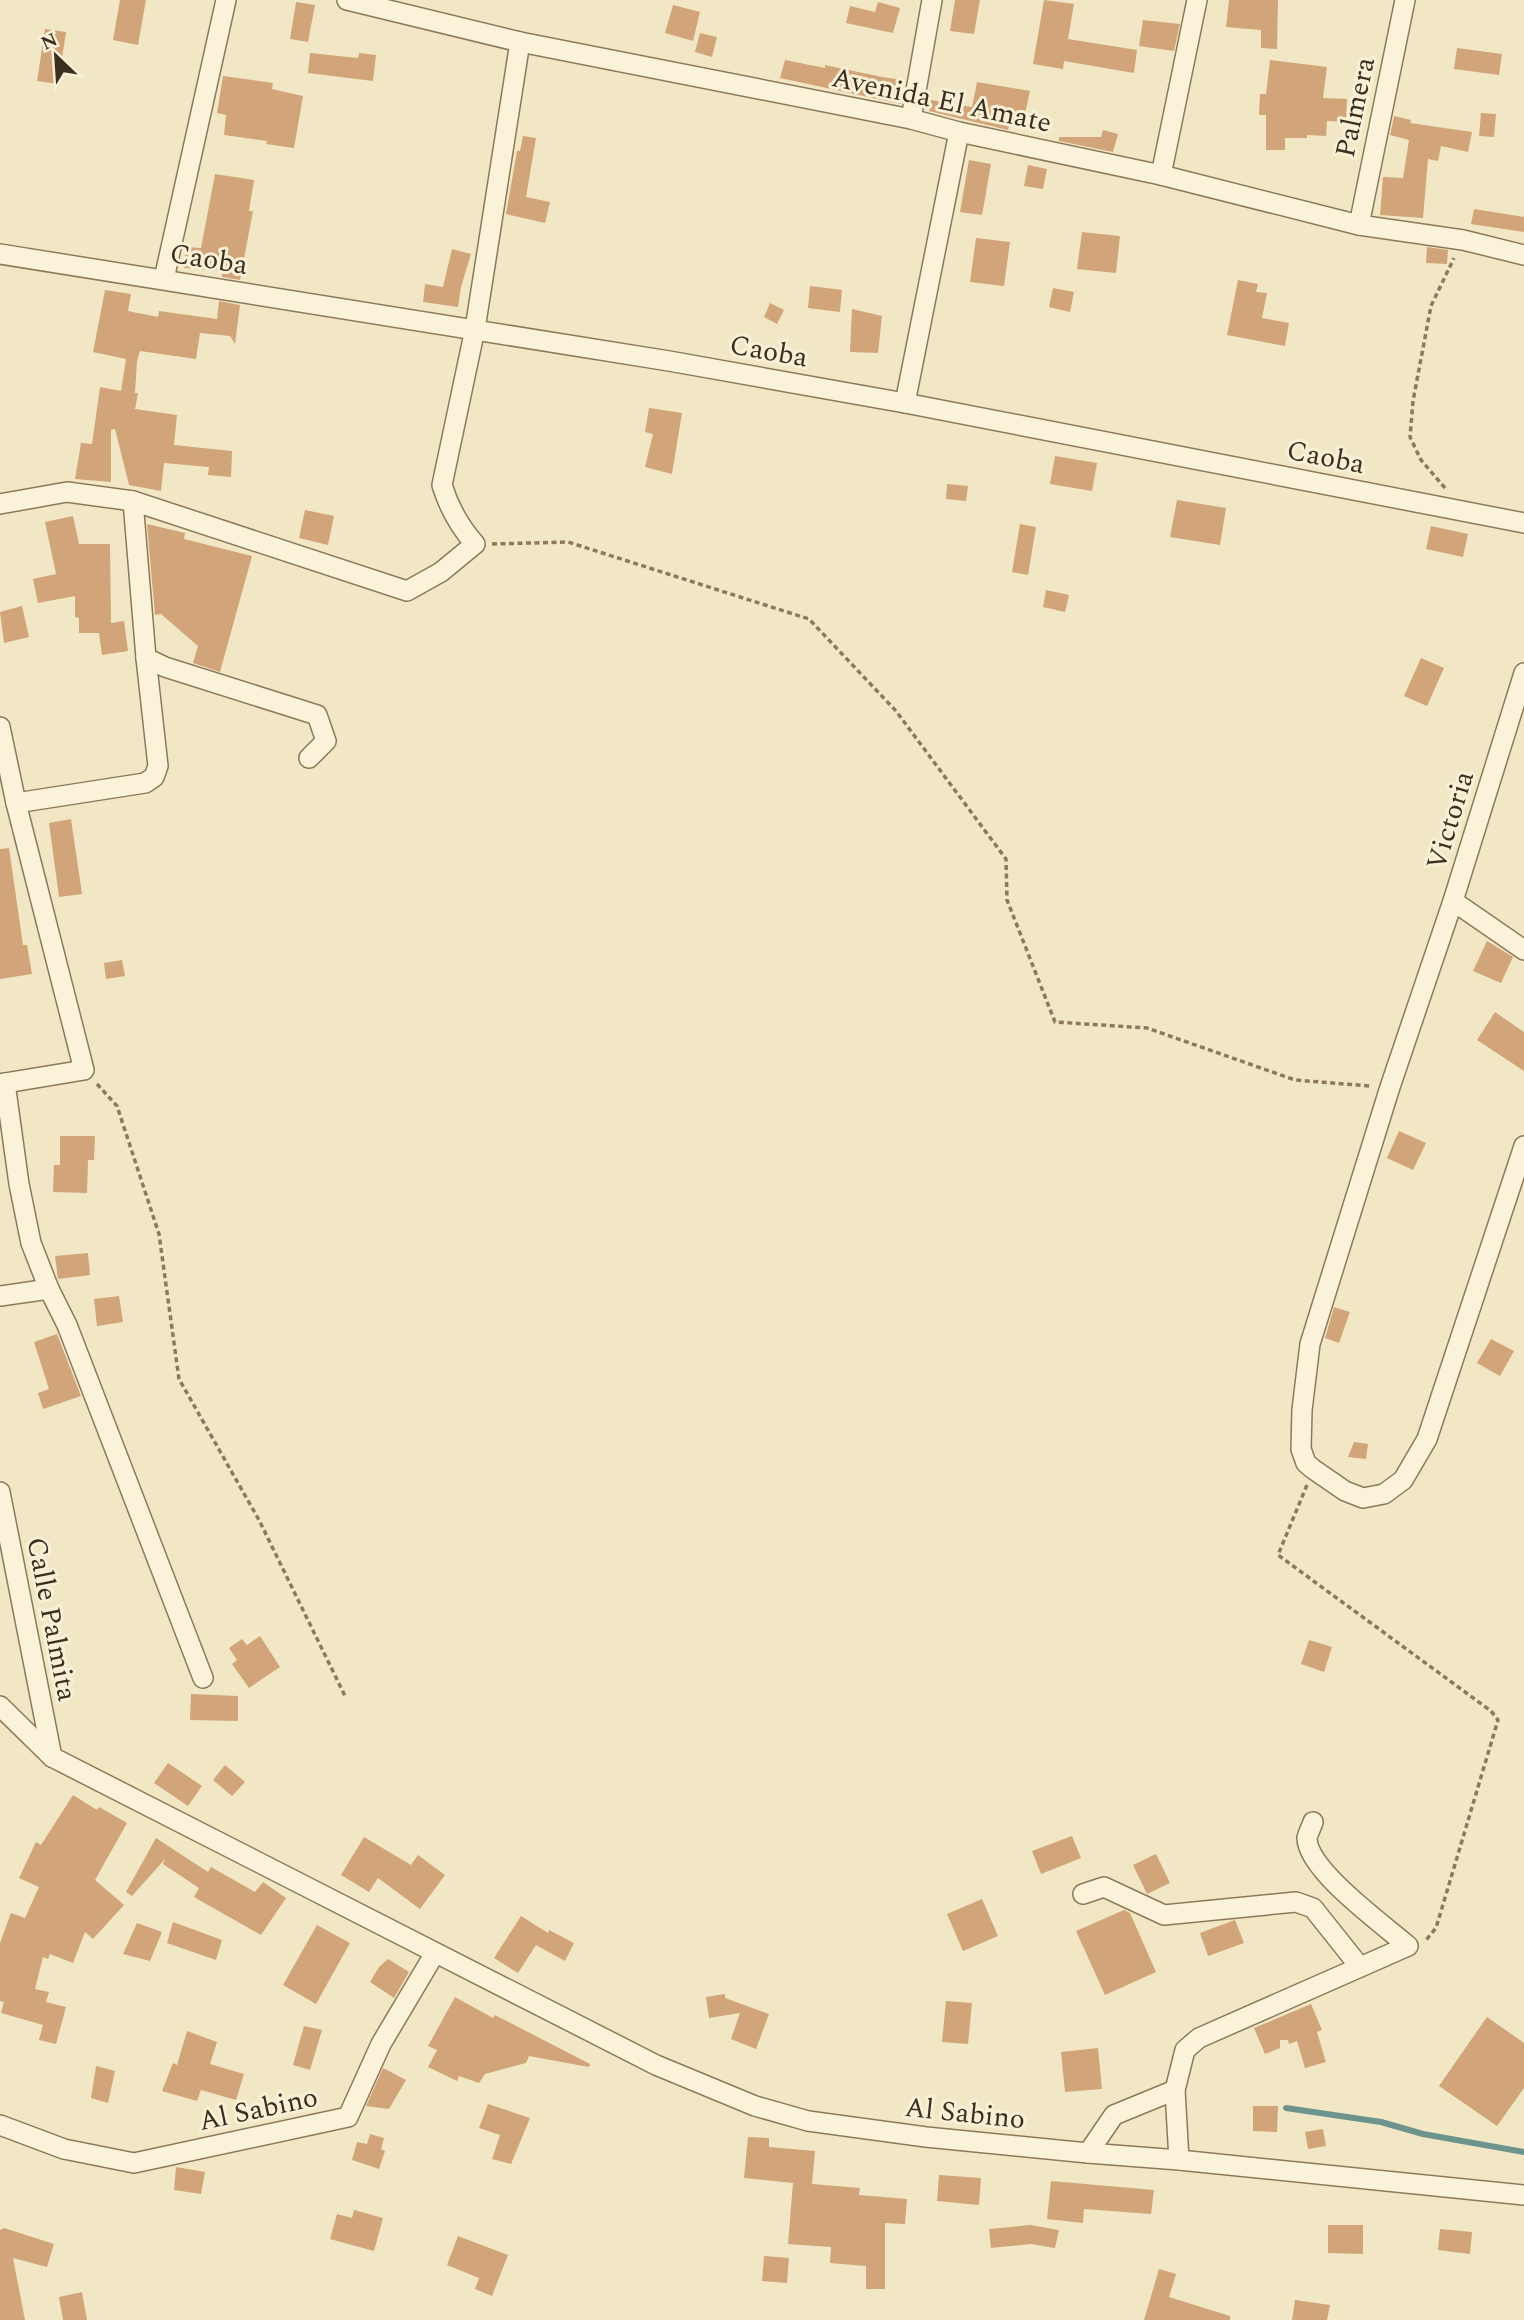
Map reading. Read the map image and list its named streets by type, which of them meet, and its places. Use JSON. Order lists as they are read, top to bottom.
{
  "streets": {
    "street": [
      "Avenida El Amate",
      "Palmera",
      "Caoba",
      "Victoria",
      "Calle Palmita",
      "Al Sabino"
    ]
  },
  "crossings": [
    ["Avenida El Amate", "Palmera"],
    ["Calle Palmita", "Al Sabino"]
  ],
  "north": "top left"
}
